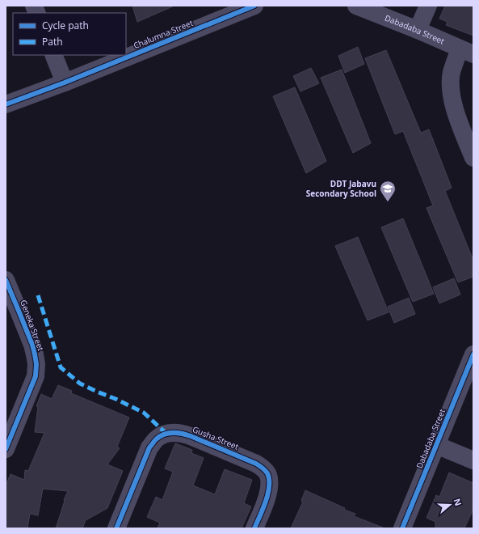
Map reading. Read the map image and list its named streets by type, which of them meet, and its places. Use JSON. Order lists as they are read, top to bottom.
{
  "streets": {
    "street": [
      "Dabadaba Street",
      "Chalumna Street",
      "Geneka Street",
      "Gusha Street"
    ]
  },
  "places": {
    "school or university": ["DDT Jabavu Secondary School"]
  },
  "legend": ["Cycle path", "Path"],
  "north": "right"
}
